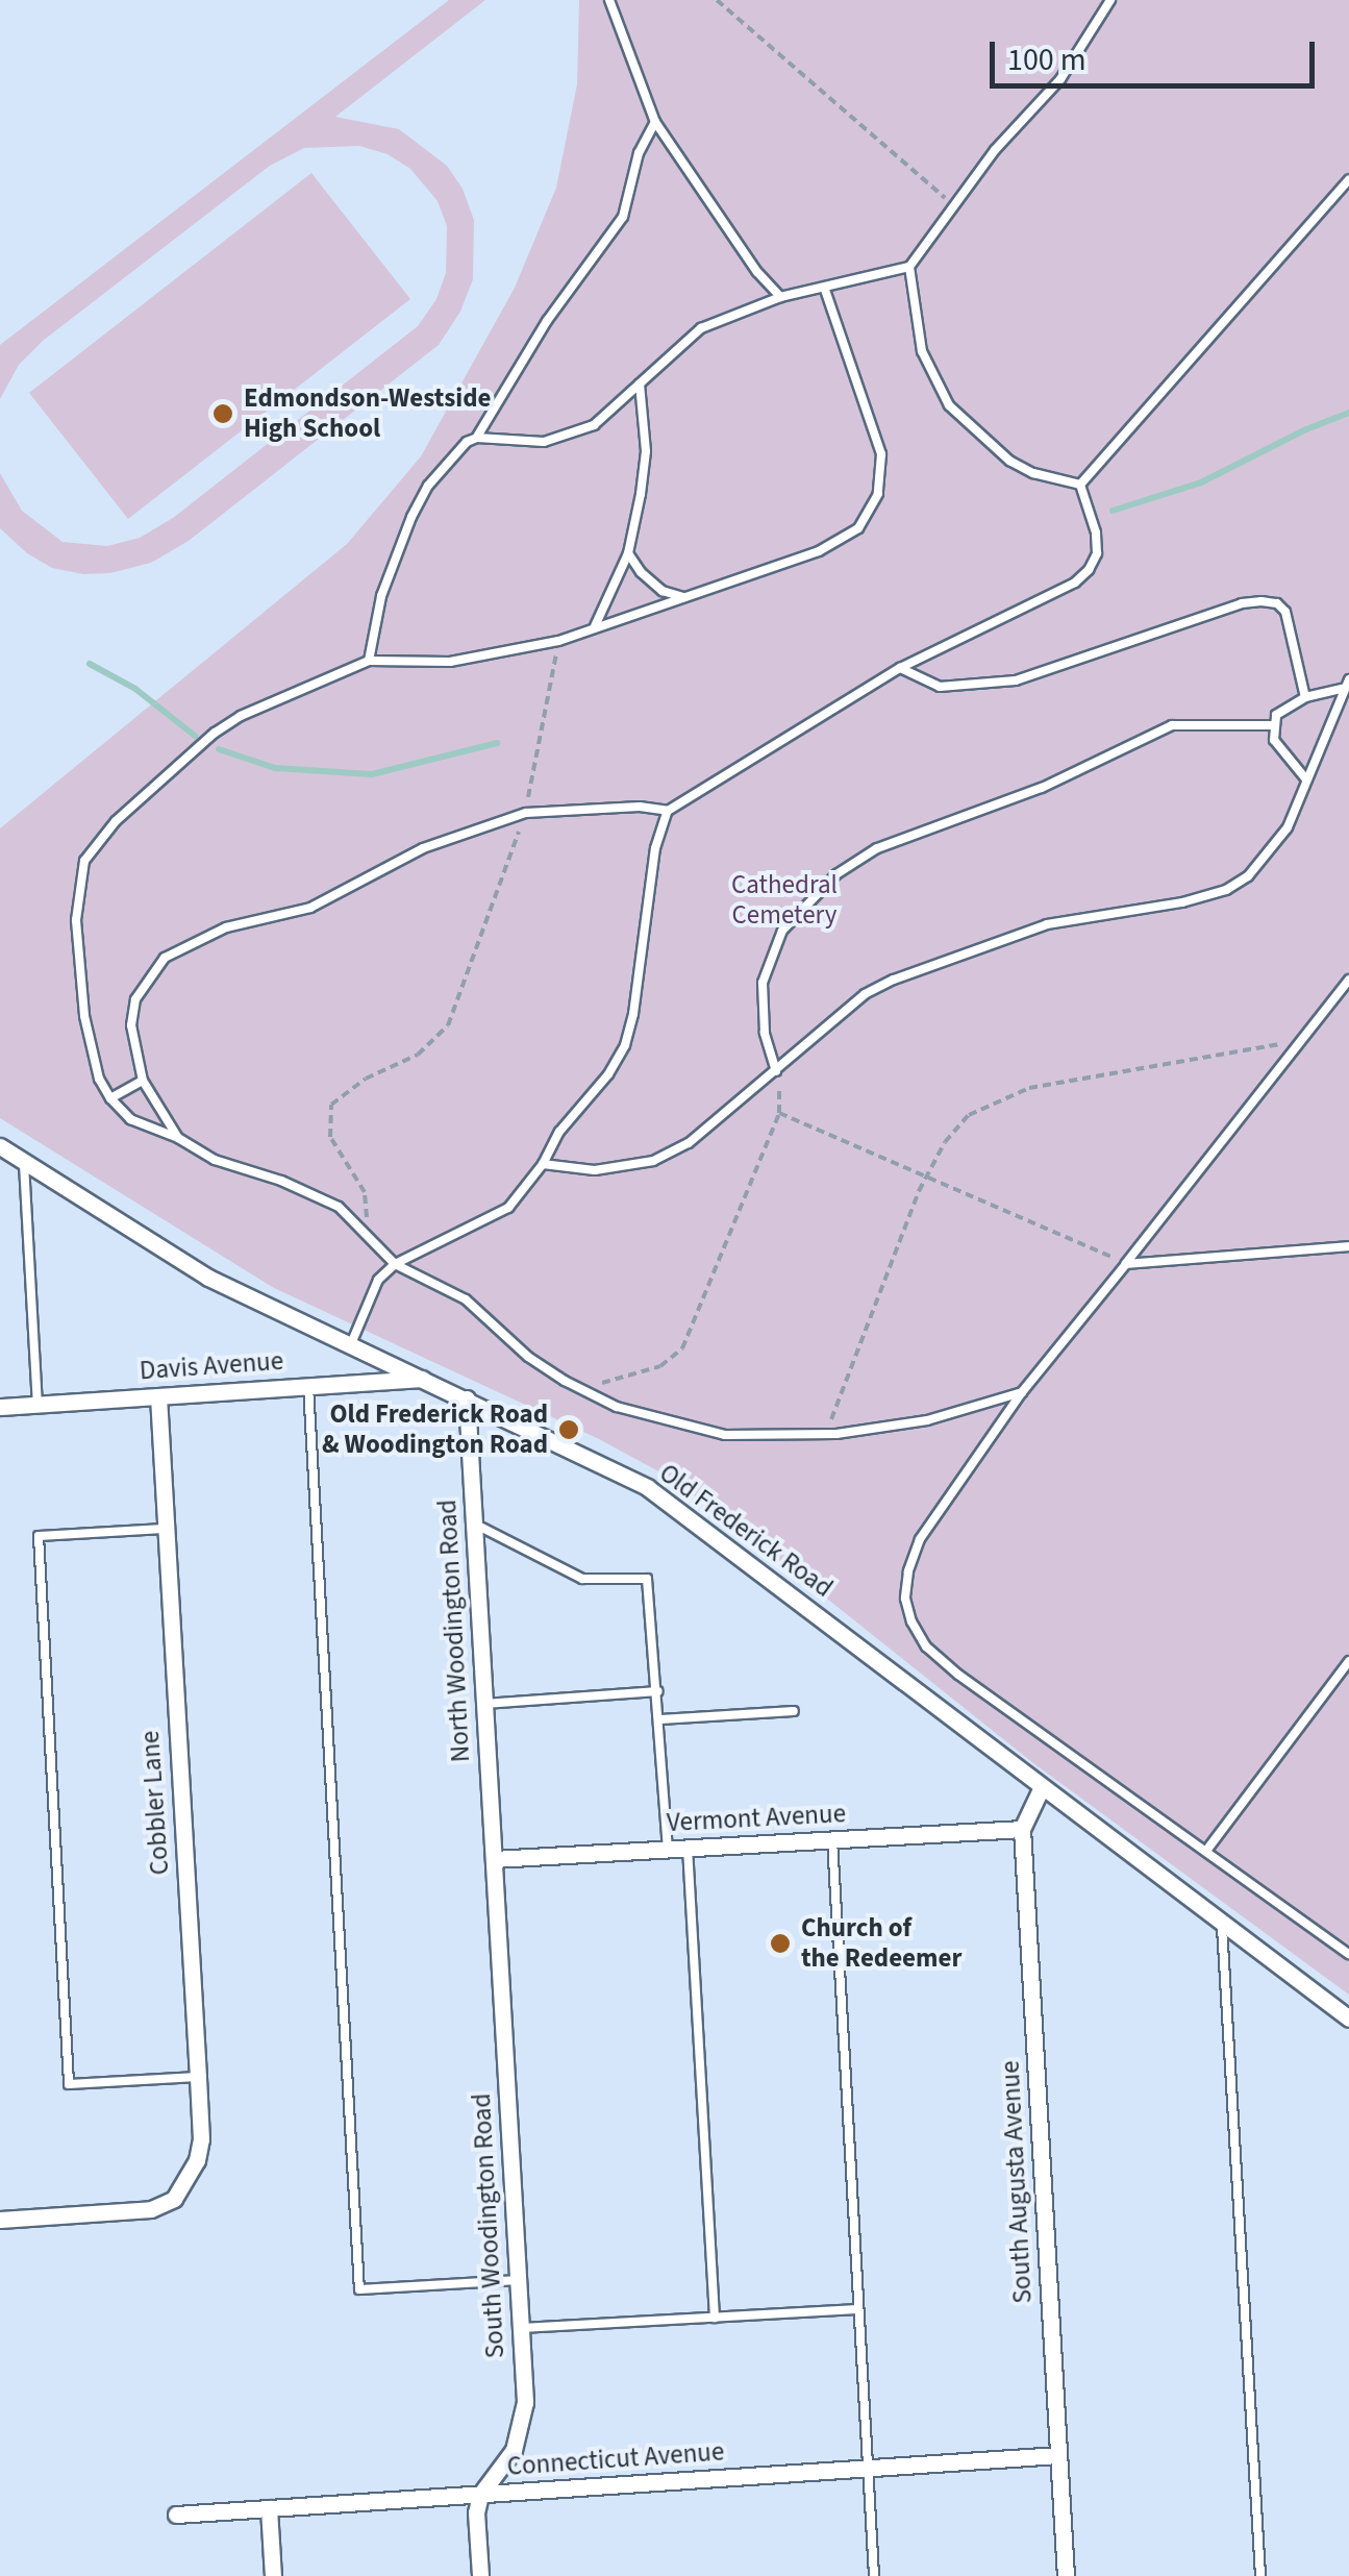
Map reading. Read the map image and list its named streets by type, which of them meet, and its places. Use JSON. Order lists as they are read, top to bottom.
{
  "streets": {
    "street": [
      "Davis Avenue",
      "Old Frederick Road",
      "North Woodington Road",
      "Cobbler Lane",
      "Vermont Avenue",
      "South Augusta Avenue",
      "South Woodington Road",
      "Connecticut Avenue"
    ]
  },
  "crossings": [
    ["Davis Avenue", "Old Frederick Road"],
    ["Davis Avenue", "Cobbler Lane"],
    ["Old Frederick Road", "North Woodington Road"],
    ["Old Frederick Road", "South Augusta Avenue"],
    ["North Woodington Road", "Vermont Avenue"],
    ["North Woodington Road", "South Woodington Road"],
    ["Vermont Avenue", "South Augusta Avenue"],
    ["Vermont Avenue", "South Woodington Road"],
    ["South Augusta Avenue", "Connecticut Avenue"],
    ["South Woodington Road", "Connecticut Avenue"]
  ],
  "parks": ["Cathedral Cemetery"],
  "places": ["Edmondson-Westside High School", "Old Frederick Road & Woodington Road", "Church of the Redeemer"],
  "scale_bar": "100 m"
}
